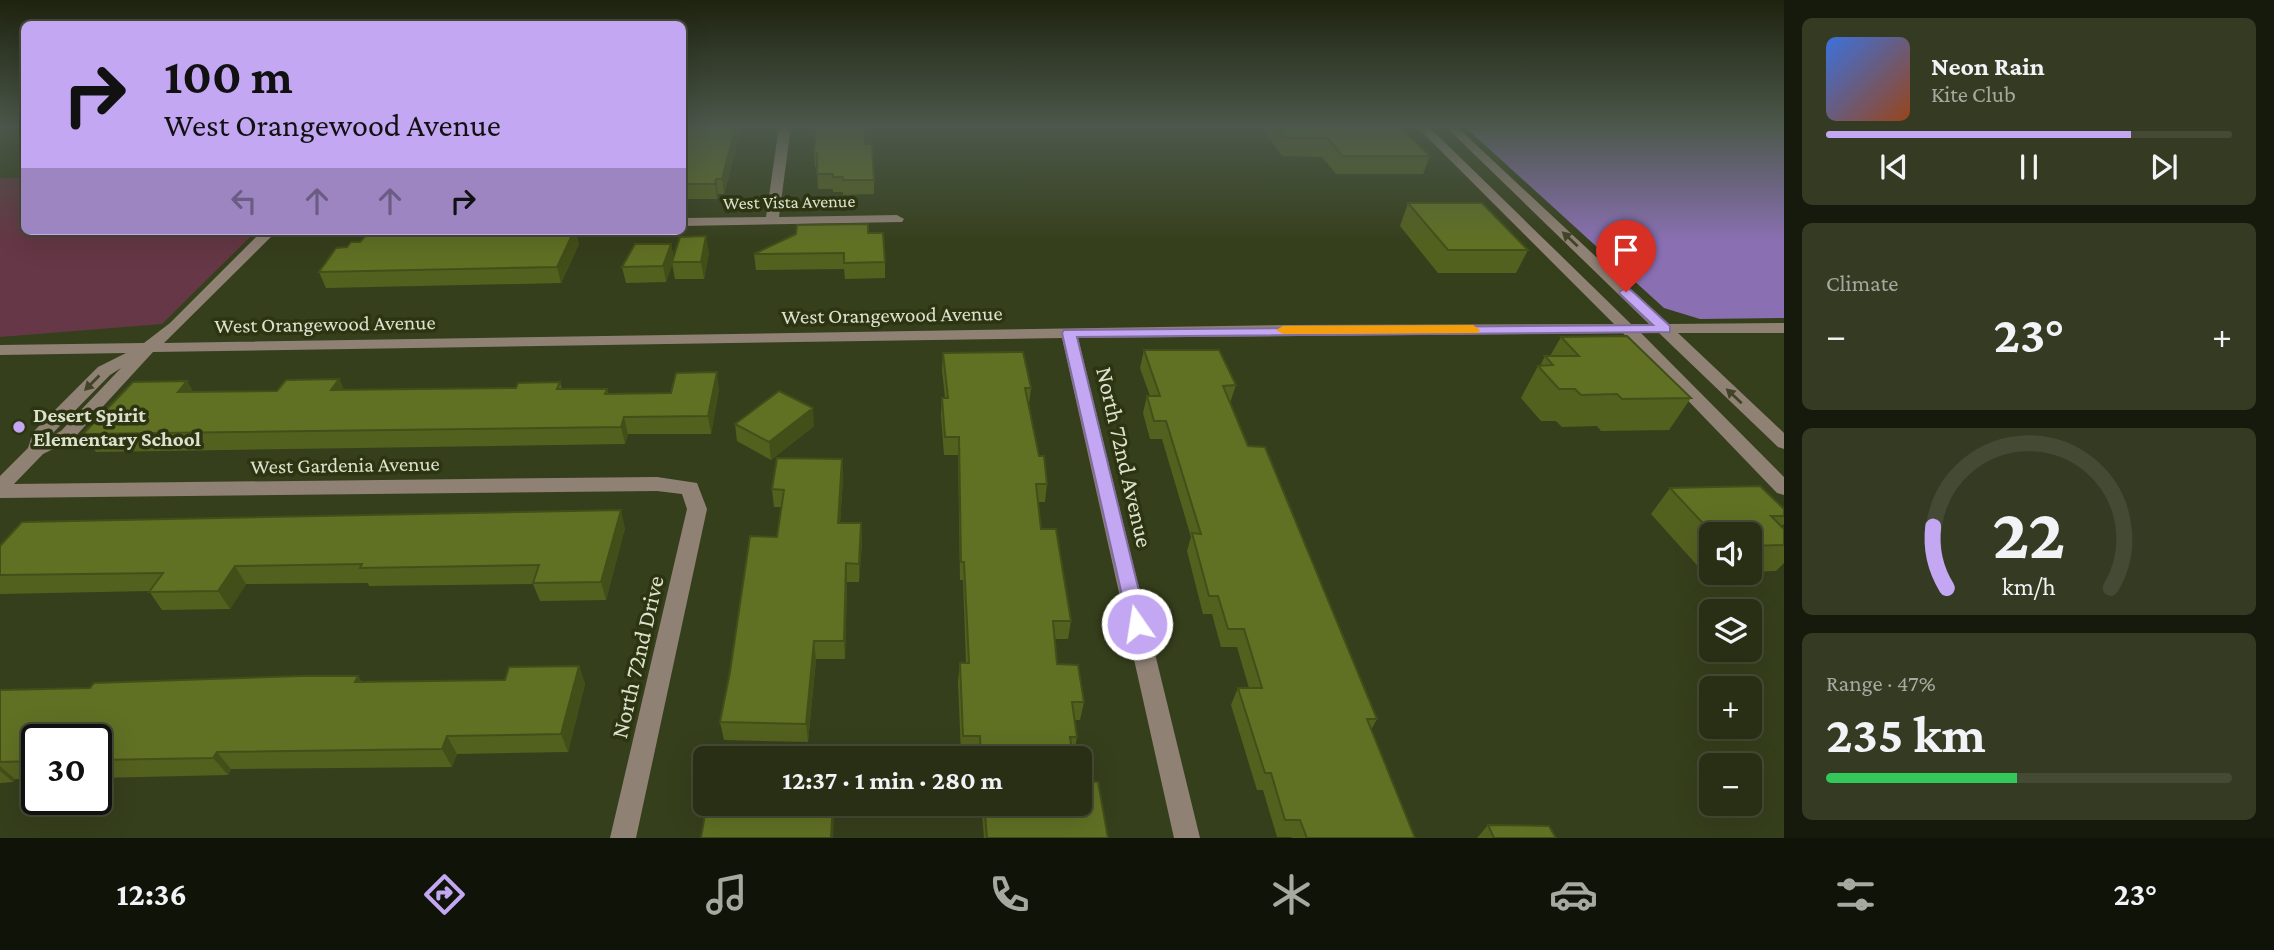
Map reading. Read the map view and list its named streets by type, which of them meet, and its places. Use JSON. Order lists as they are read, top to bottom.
{
  "streets": {
    "street": [
      "West Vista Avenue",
      "West Orangewood Avenue",
      "North 72nd Avenue",
      "West Gardenia Avenue",
      "North 72nd Drive"
    ]
  },
  "crossings": [
    ["West Orangewood Avenue", "North 72nd Avenue"],
    ["West Gardenia Avenue", "North 72nd Drive"]
  ],
  "places": ["Desert Spirit Elementary School"],
  "page": {
    "turn": ["100 m", "West Orangewood Avenue"],
    "song": ["Neon Rain", "Kite Club"],
    "tile": [
      "Climate",
      ["Range · 47%", "235 km"]
    ],
    "heat": ["−", "23°", "+"],
    "map_buttons": ["+", "−"],
    "limit": "30",
    "trip": "12:37 · 1 min · 280 m",
    "tabs": ["12:36", "23°"],
    "gauge": ["22", "km/h"]
  }
}
